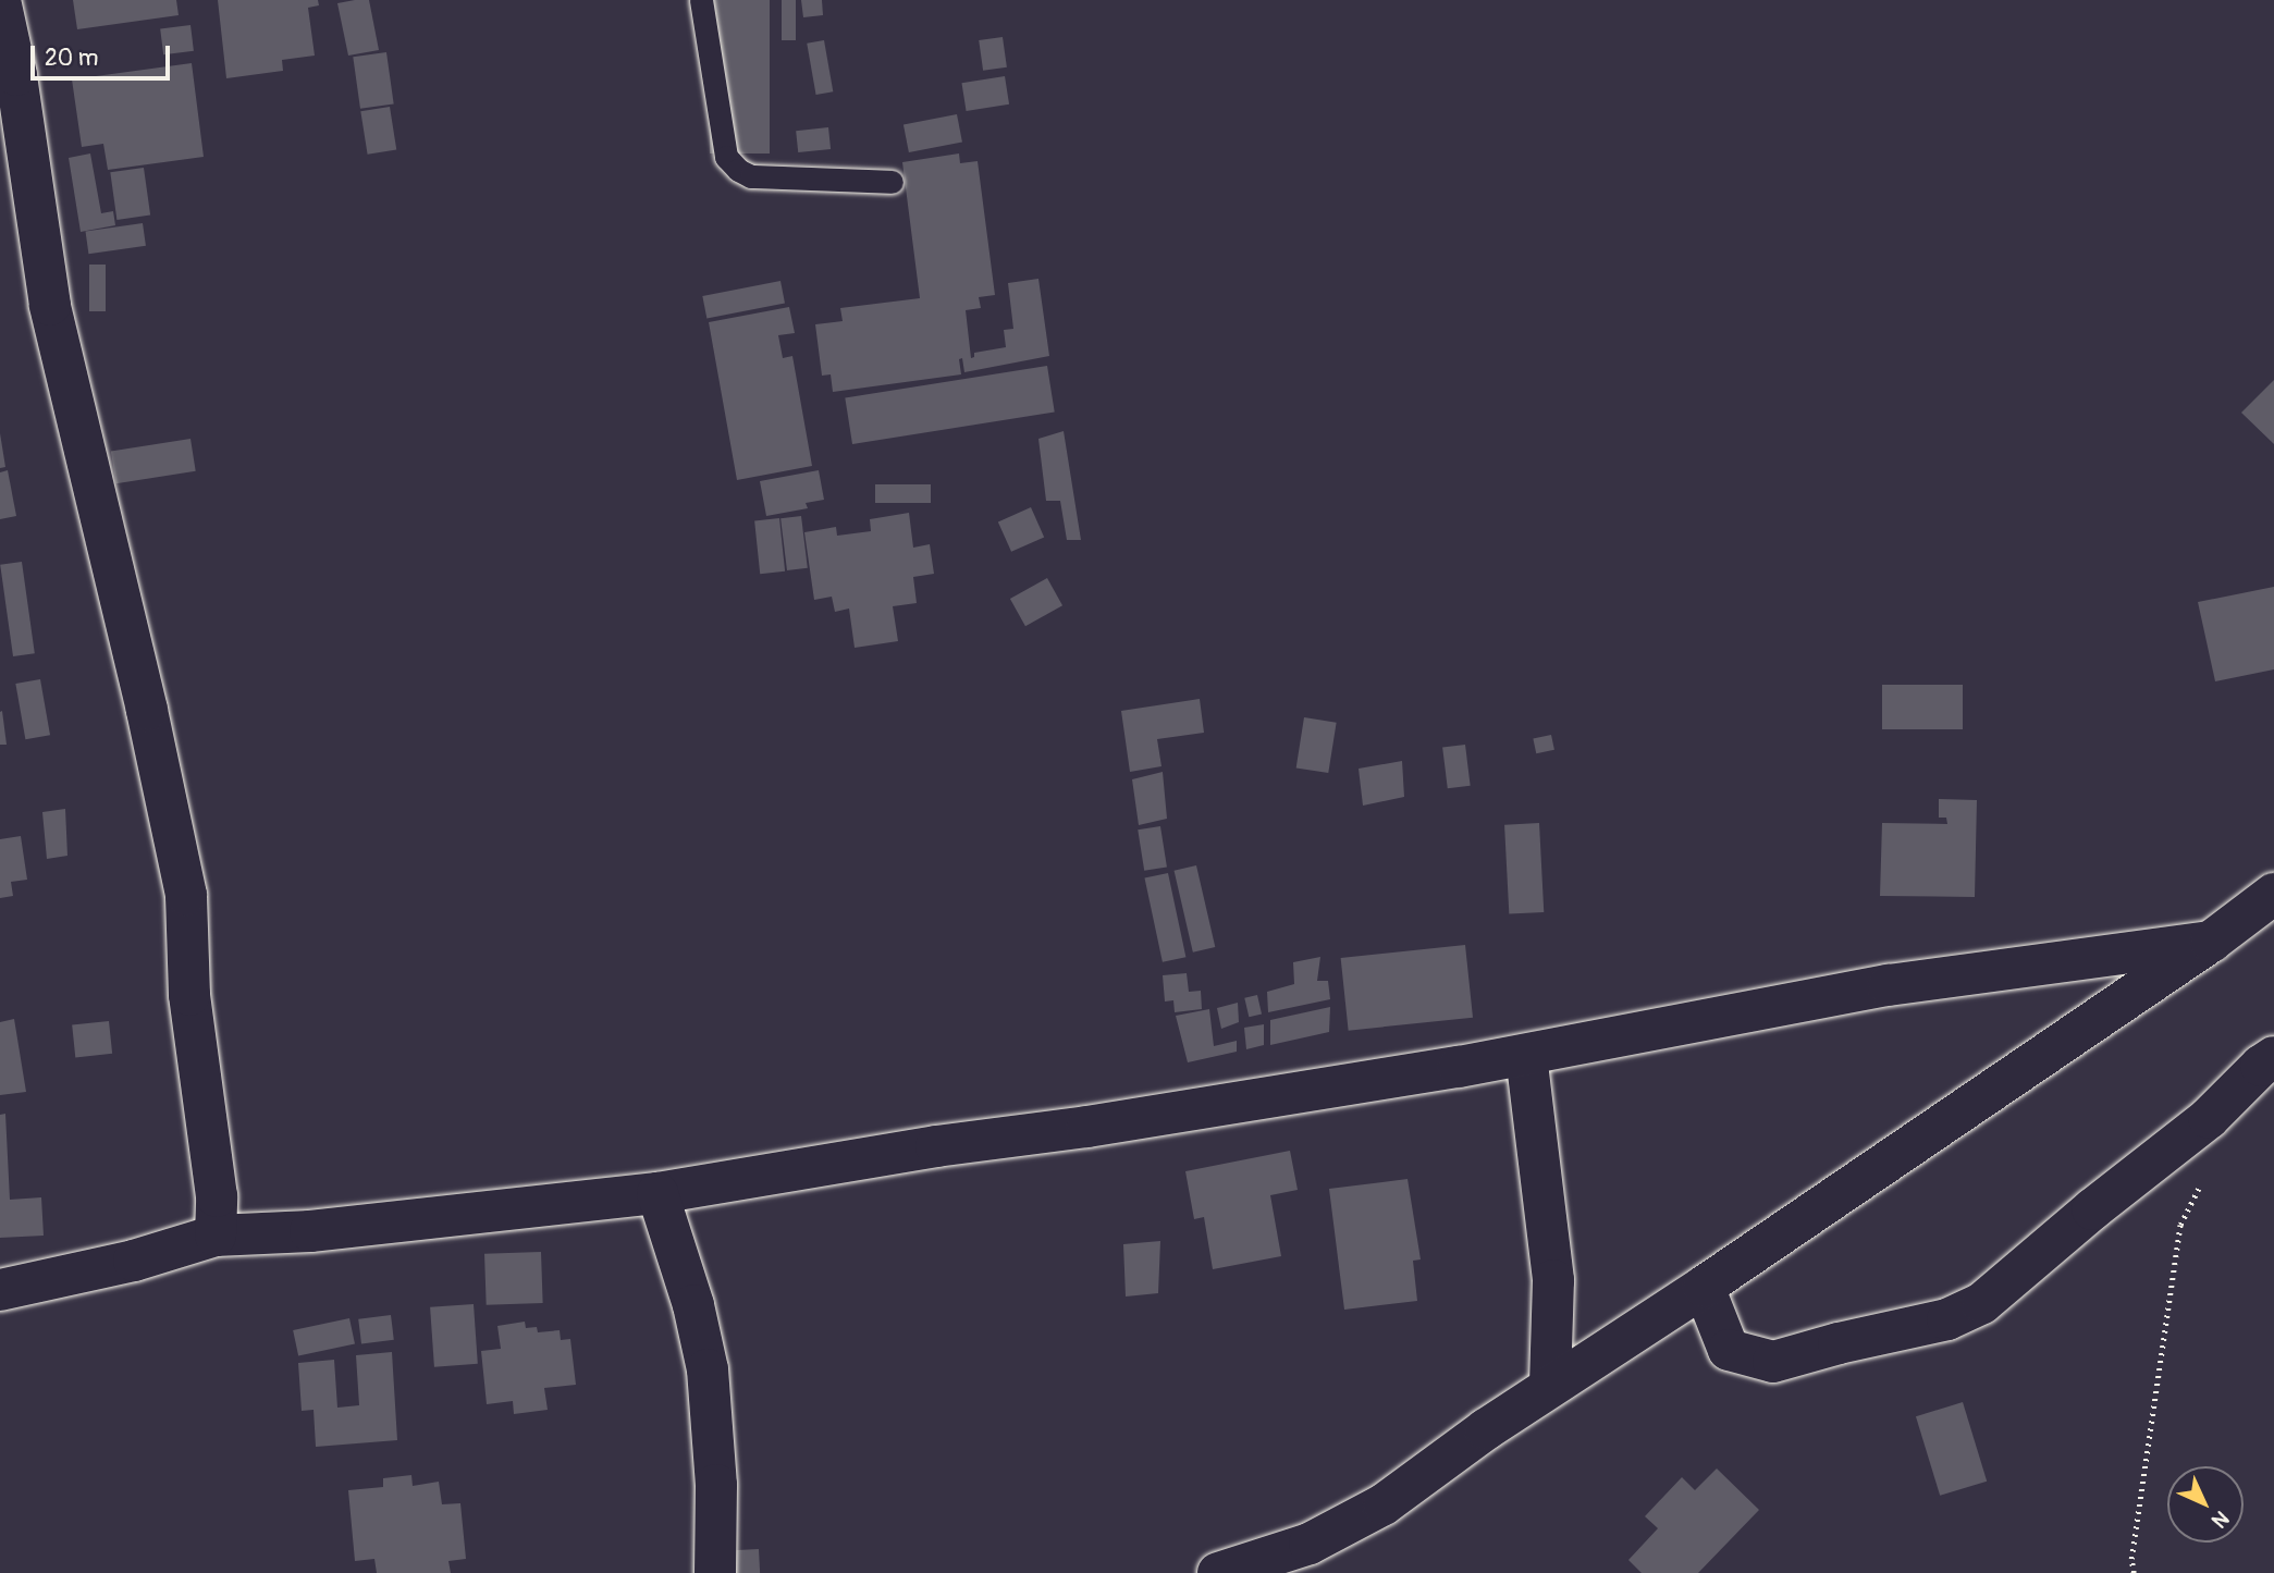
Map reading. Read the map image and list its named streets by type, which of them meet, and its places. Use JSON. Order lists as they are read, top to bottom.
{
  "scale_bar": "20 m",
  "north": "bottom right"
}
